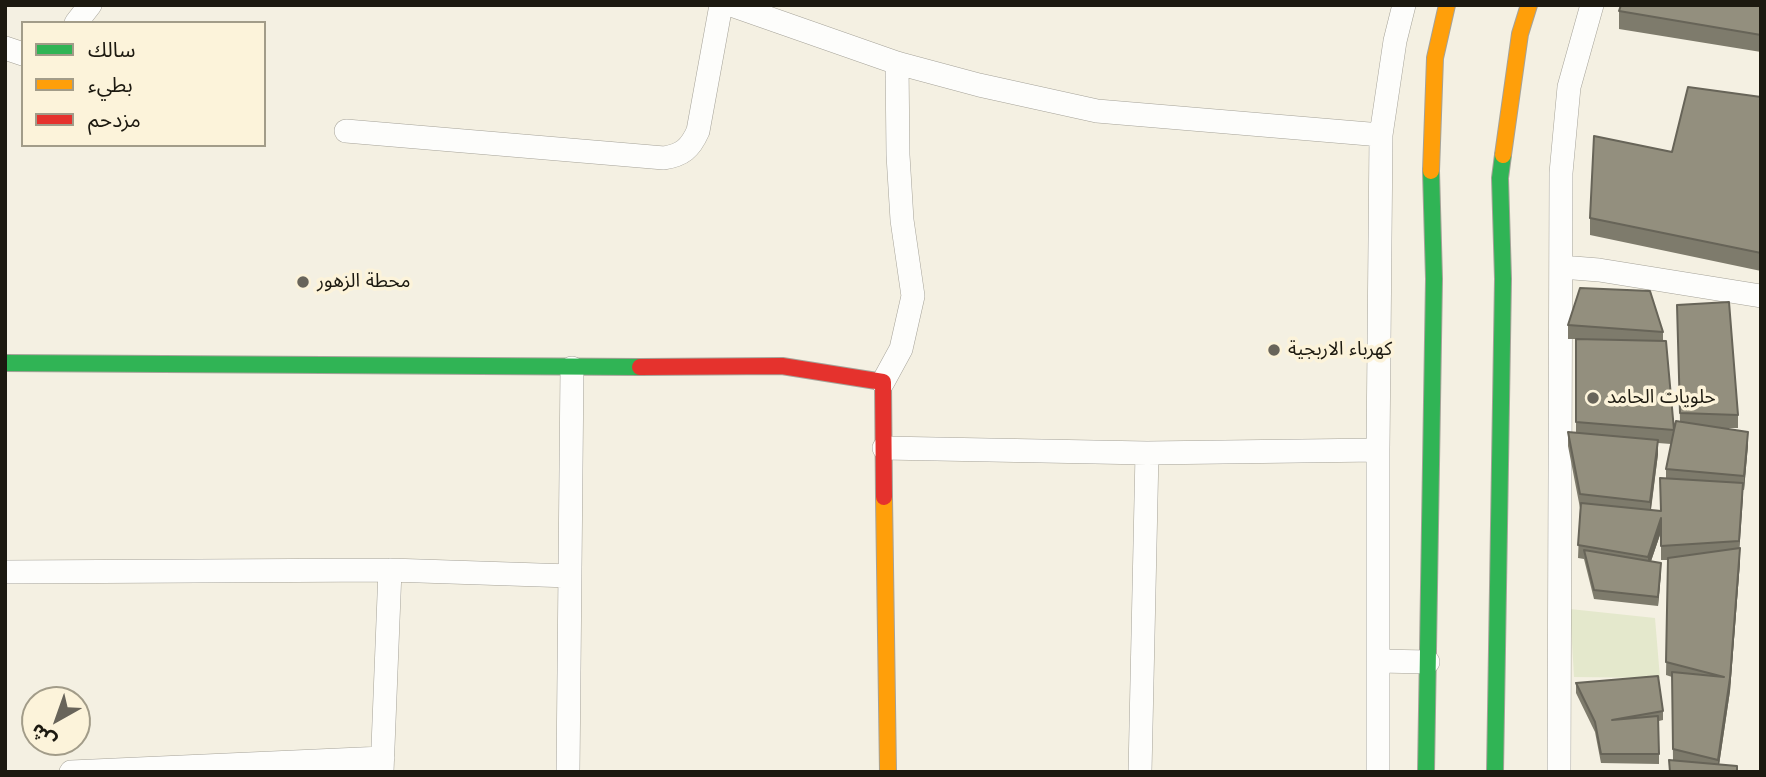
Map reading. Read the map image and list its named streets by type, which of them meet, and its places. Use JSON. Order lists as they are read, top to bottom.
{
  "places": ["محطة الزهور", "كهرباء الاربجية", "حلويات الحامد"],
  "legend": ["سالك", "بطيء", "مزدحم"],
  "north": "bottom left"
}
